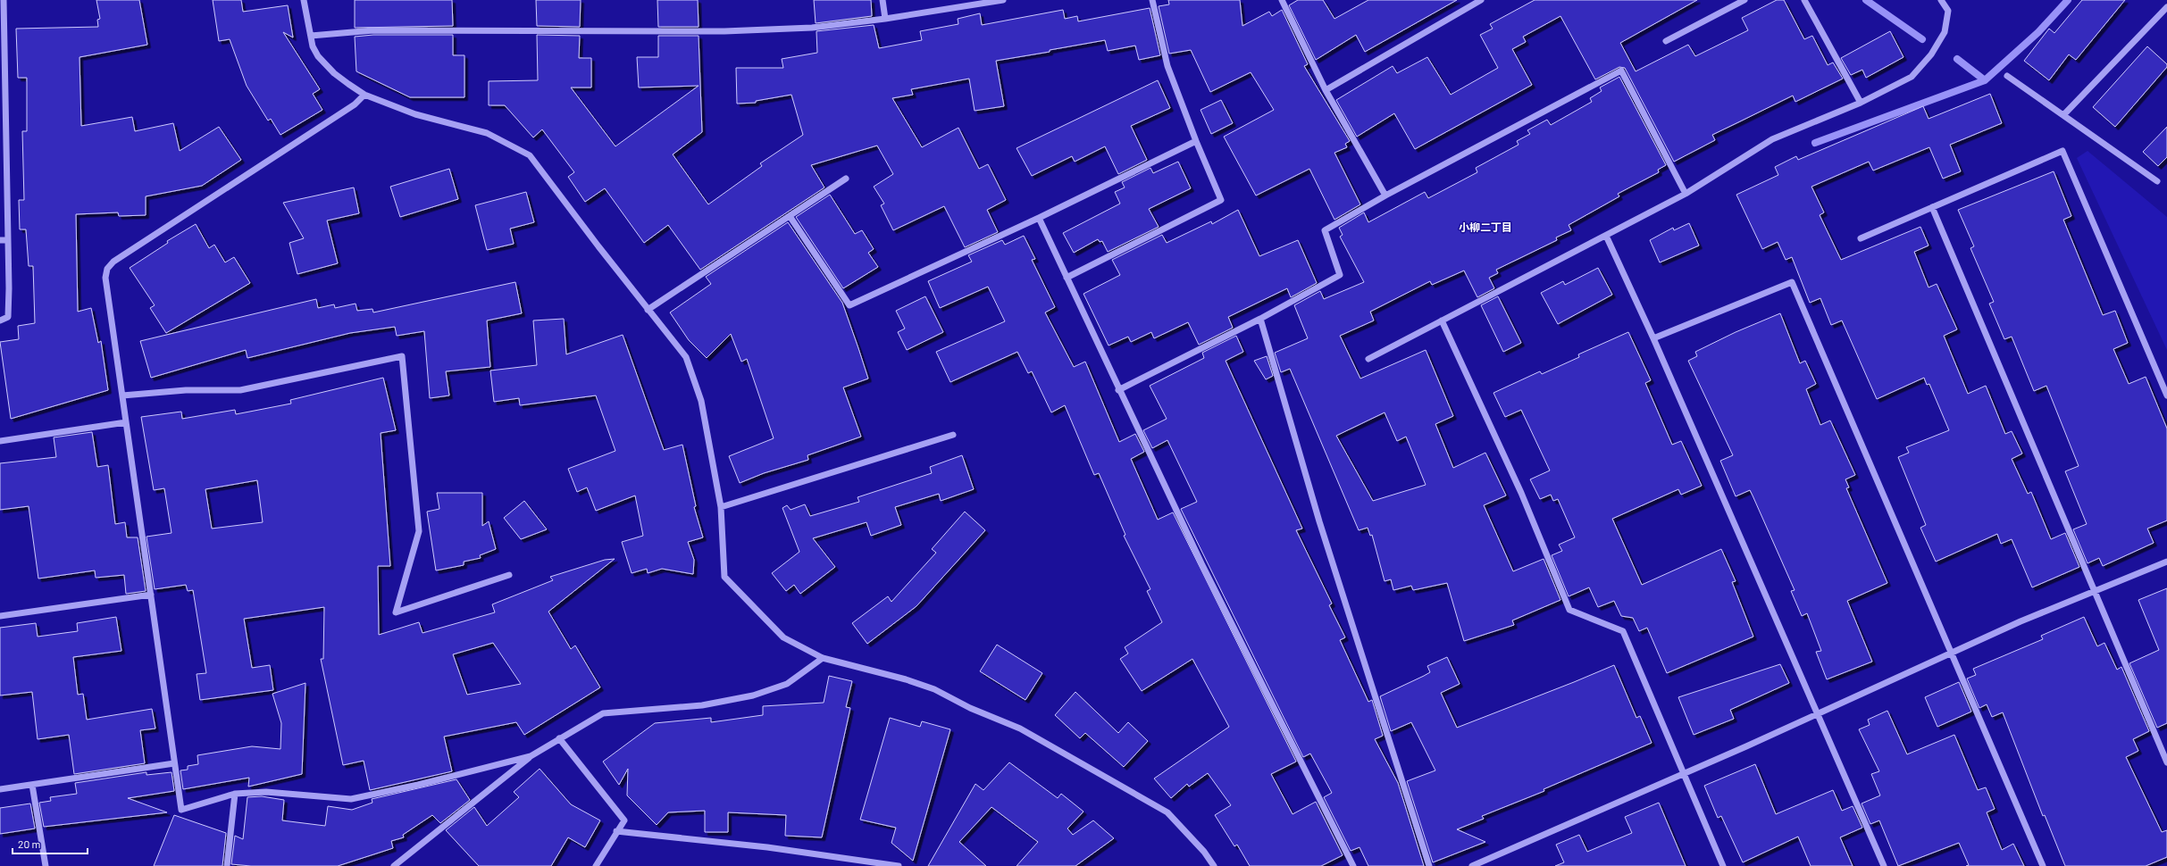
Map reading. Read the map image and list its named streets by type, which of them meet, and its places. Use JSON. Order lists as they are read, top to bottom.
{
  "districts": ["小柳二丁目"],
  "scale_bar": "20 m"
}
